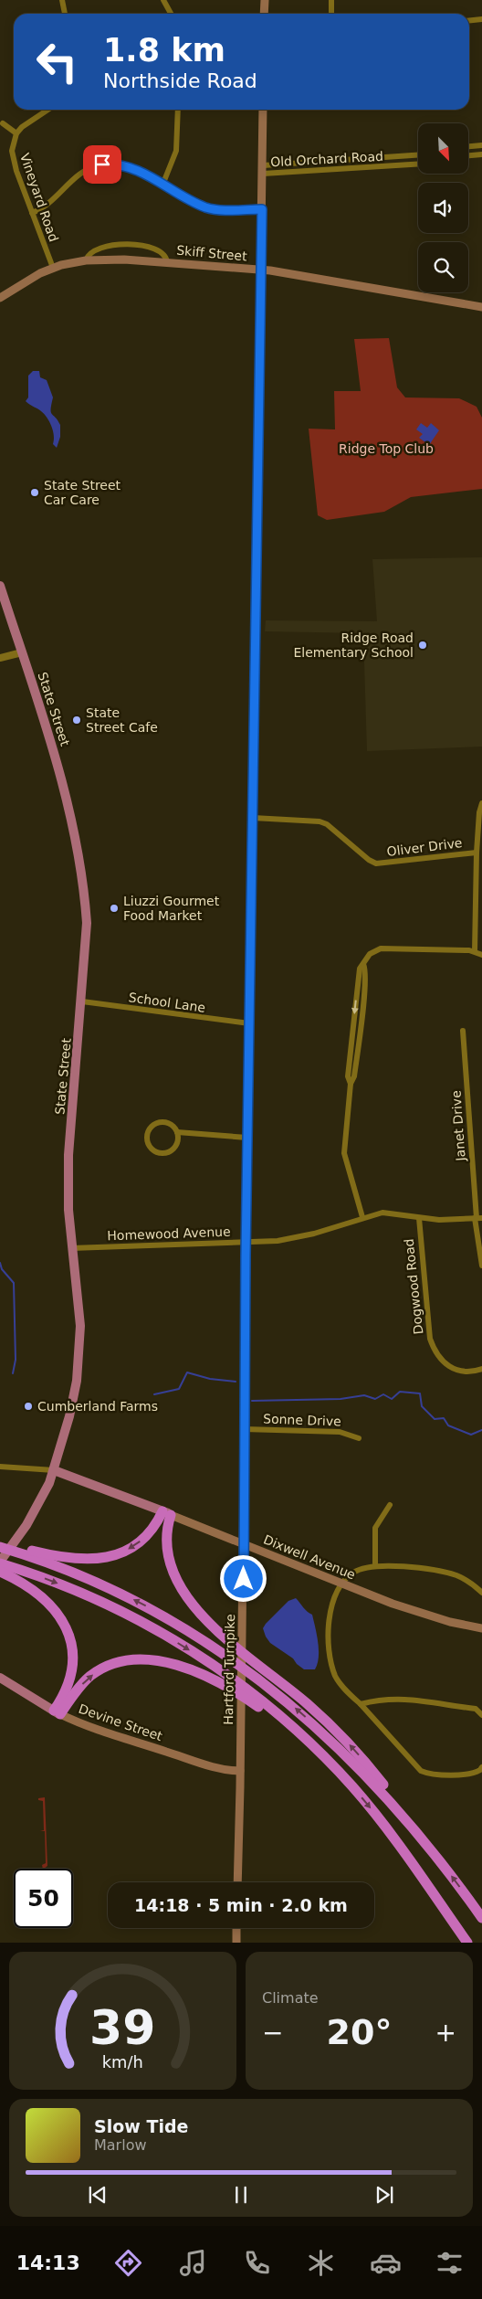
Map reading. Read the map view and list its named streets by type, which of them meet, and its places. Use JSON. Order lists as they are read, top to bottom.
{
  "streets": {
    "main road": [
      "Skiff Street",
      "State Street",
      "Dixwell Avenue",
      "Hartford Turnpike",
      "Devine Street"
    ],
    "street": [
      "Old Orchard Road",
      "Vineyard Road",
      "Oliver Drive",
      "School Lane",
      "Janet Drive",
      "Homewood Avenue",
      "Dogwood Road",
      "Sonne Drive"
    ]
  },
  "crossings": [
    ["Old Orchard Road", "Hartford Turnpike"],
    ["Vineyard Road", "Skiff Street"],
    ["Skiff Street", "Hartford Turnpike"],
    ["State Street", "School Lane"],
    ["State Street", "Homewood Avenue"],
    ["State Street", "Dixwell Avenue"],
    ["Oliver Drive", "Hartford Turnpike"],
    ["School Lane", "Hartford Turnpike"],
    ["Janet Drive", "Homewood Avenue"],
    ["Homewood Avenue", "Dogwood Road"],
    ["Homewood Avenue", "Hartford Turnpike"],
    ["Sonne Drive", "Hartford Turnpike"],
    ["Dixwell Avenue", "Hartford Turnpike"],
    ["Hartford Turnpike", "Devine Street"]
  ],
  "parks": ["Ridge Top Club"],
  "places": [
    "State Street Car Care",
    "Ridge Road Elementary School",
    "State Street Cafe",
    "Liuzzi Gourmet Food Market",
    "Cumberland Farms"
  ],
  "north": "bottom right",
  "page": {
    "turn": ["1.8 km", "Northside Road"],
    "limit": "50",
    "trip": "14:18 · 5 min · 2.0 km",
    "tile": "Climate",
    "heat": ["−", "20°", "+"],
    "song": ["Slow Tide", "Marlow"],
    "tabs": "14:13",
    "gauge": ["39", "km/h"]
  }
}
